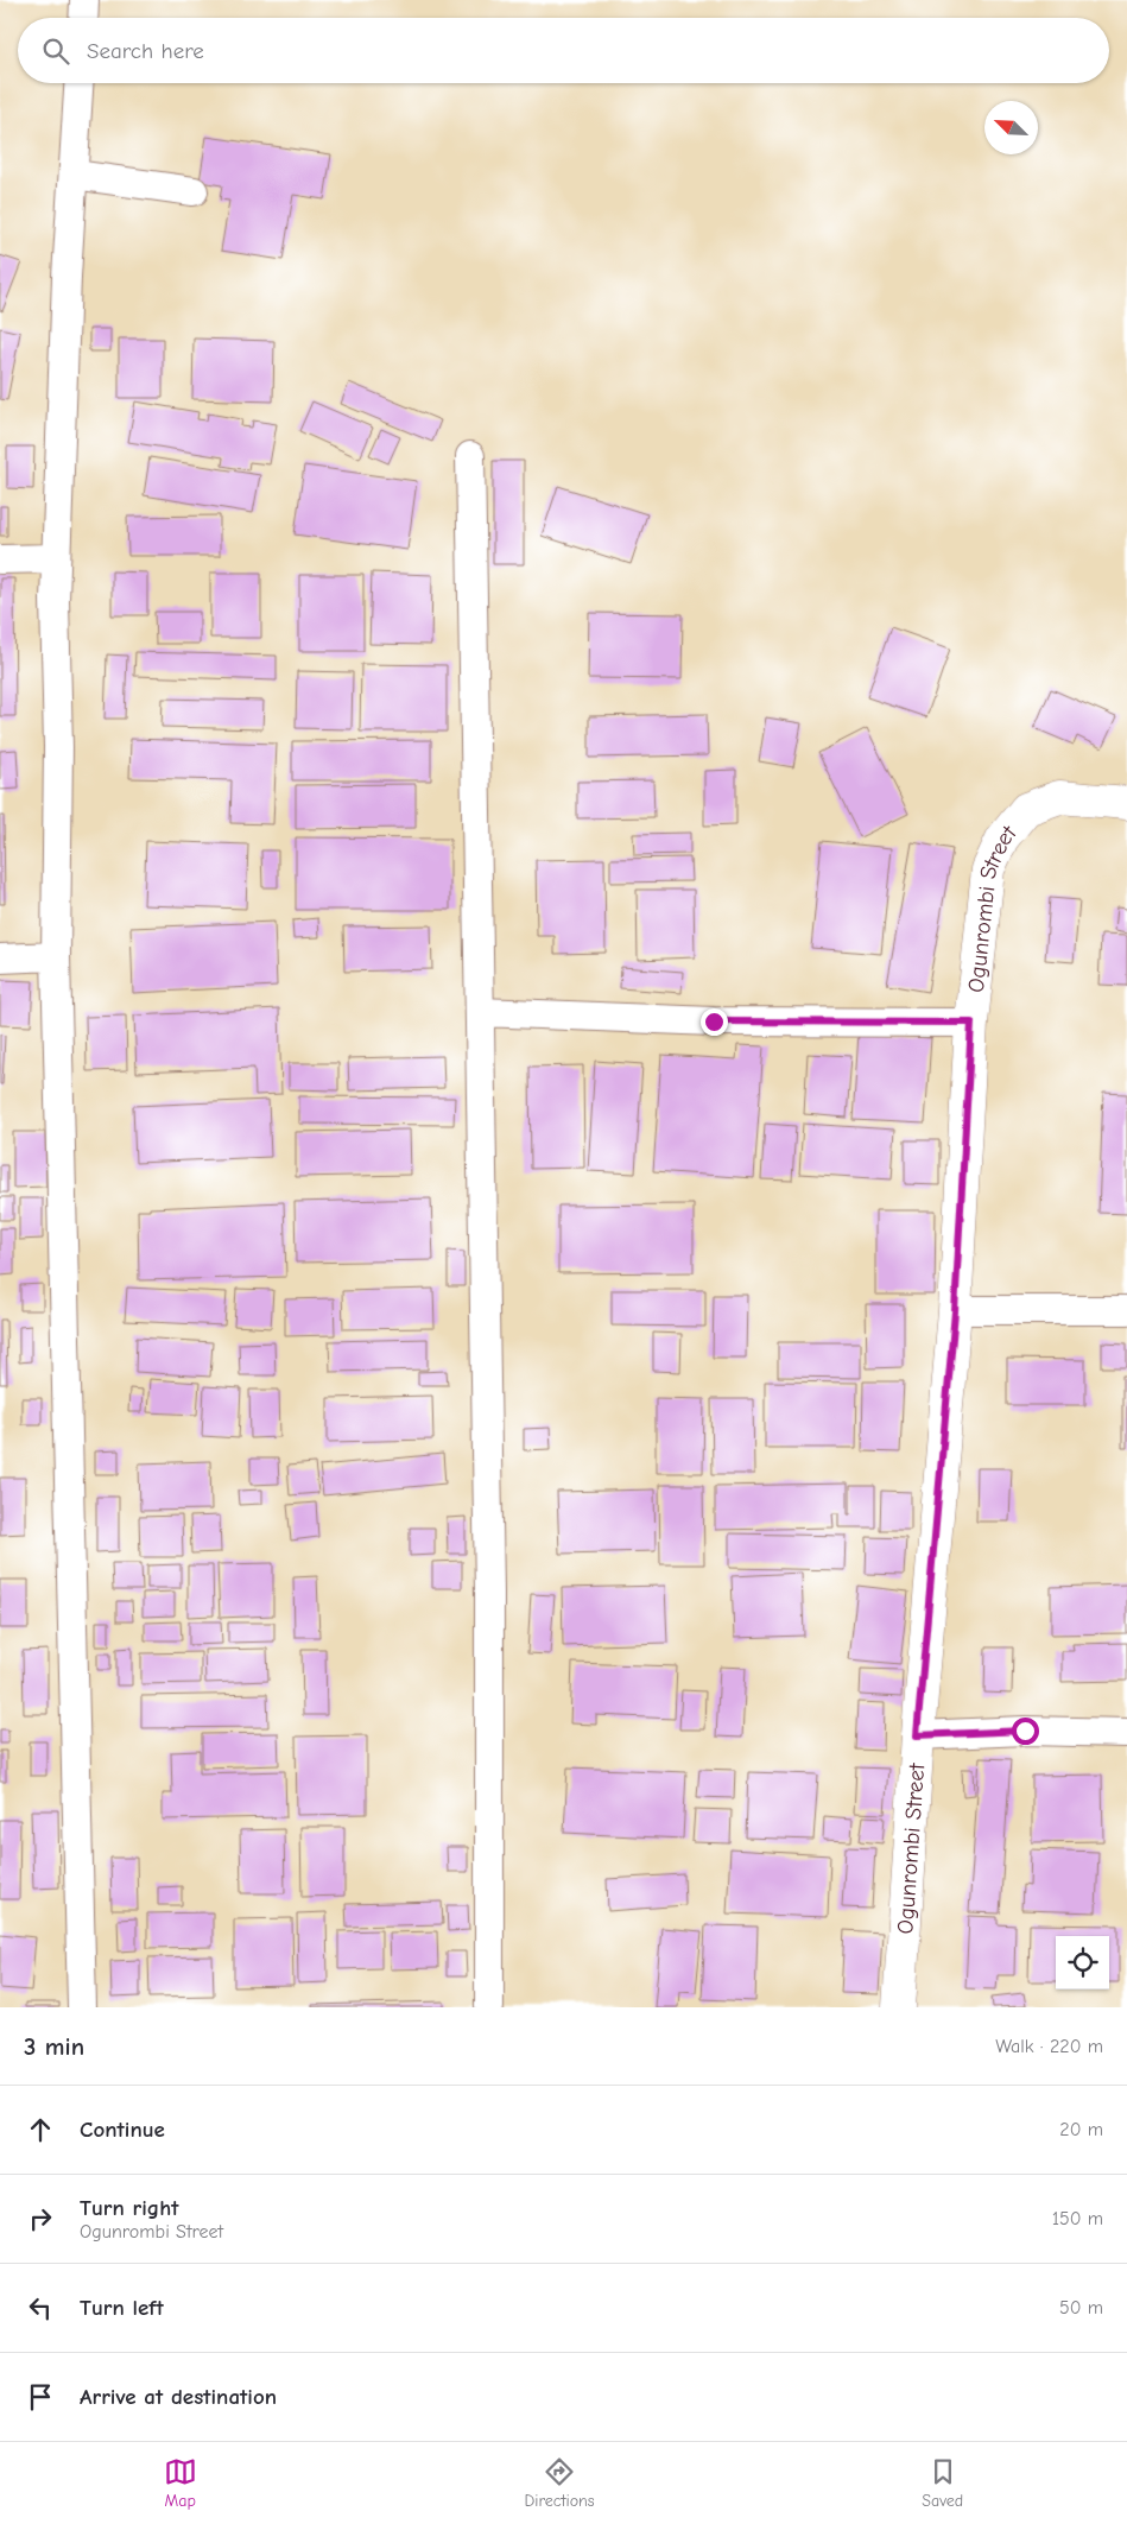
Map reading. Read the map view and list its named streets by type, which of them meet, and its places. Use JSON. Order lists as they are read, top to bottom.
{
  "streets": {
    "street": ["Ogunrombi Street"]
  },
  "north": "top left",
  "page": {
    "search": "Search here",
    "heading": ["3 min", "Walk · 220 m"],
    "list": [
      ["Continue", "20 m"],
      ["Turn right", "Ogunrombi Street", "150 m"],
      ["Turn left", "50 m"],
      "Arrive at destination"
    ],
    "nav": ["Map", "Directions", "Saved"]
  }
}
